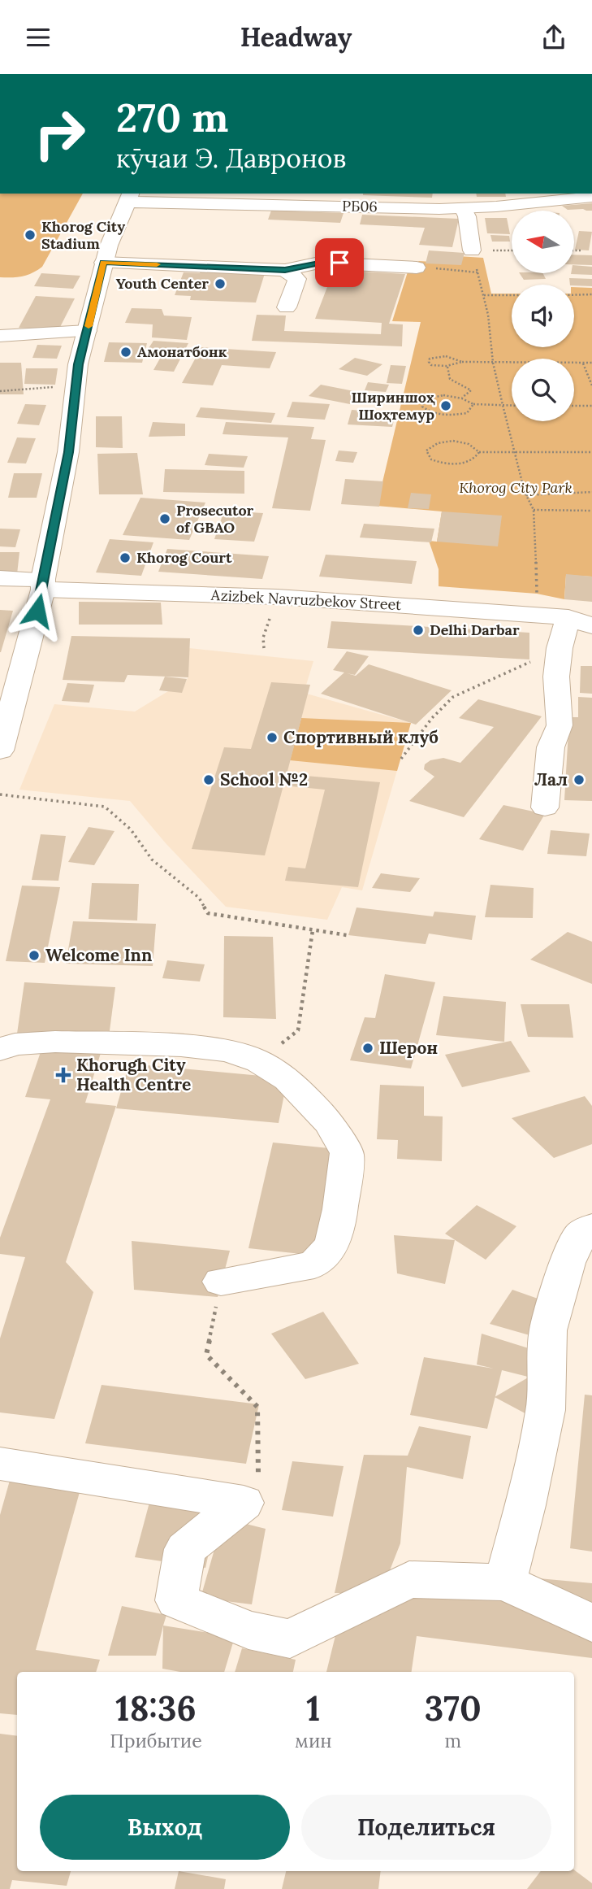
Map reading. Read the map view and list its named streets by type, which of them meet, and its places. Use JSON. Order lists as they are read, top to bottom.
{
  "streets": {
    "main road": ["РБ06", "Azizbek Navruzbekov Street"]
  },
  "parks": ["Khorog City Park"],
  "places": {
    "other": [
      "Khorog City Stadium",
      "Youth Center",
      "Амонатбонк",
      "Шириншоҳ Шоҳтемур",
      "Prosecutor of GBAO",
      "Khorog Court",
      "Delhi Darbar",
      "Спортивный клуб",
      "School №2",
      "Лал",
      "Welcome Inn",
      "Шерон"
    ],
    "health": ["Khorugh City Health Centre"]
  },
  "north": "left",
  "page": {
    "header": "Headway",
    "turn": ["270 m", "кӯчаи Э. Давронов"],
    "eta": [
      "18:36",
      "Прибытие",
      "1",
      "мин",
      "370",
      "m"
    ],
    "buttons": ["Выход", "Поделиться"]
  }
}
